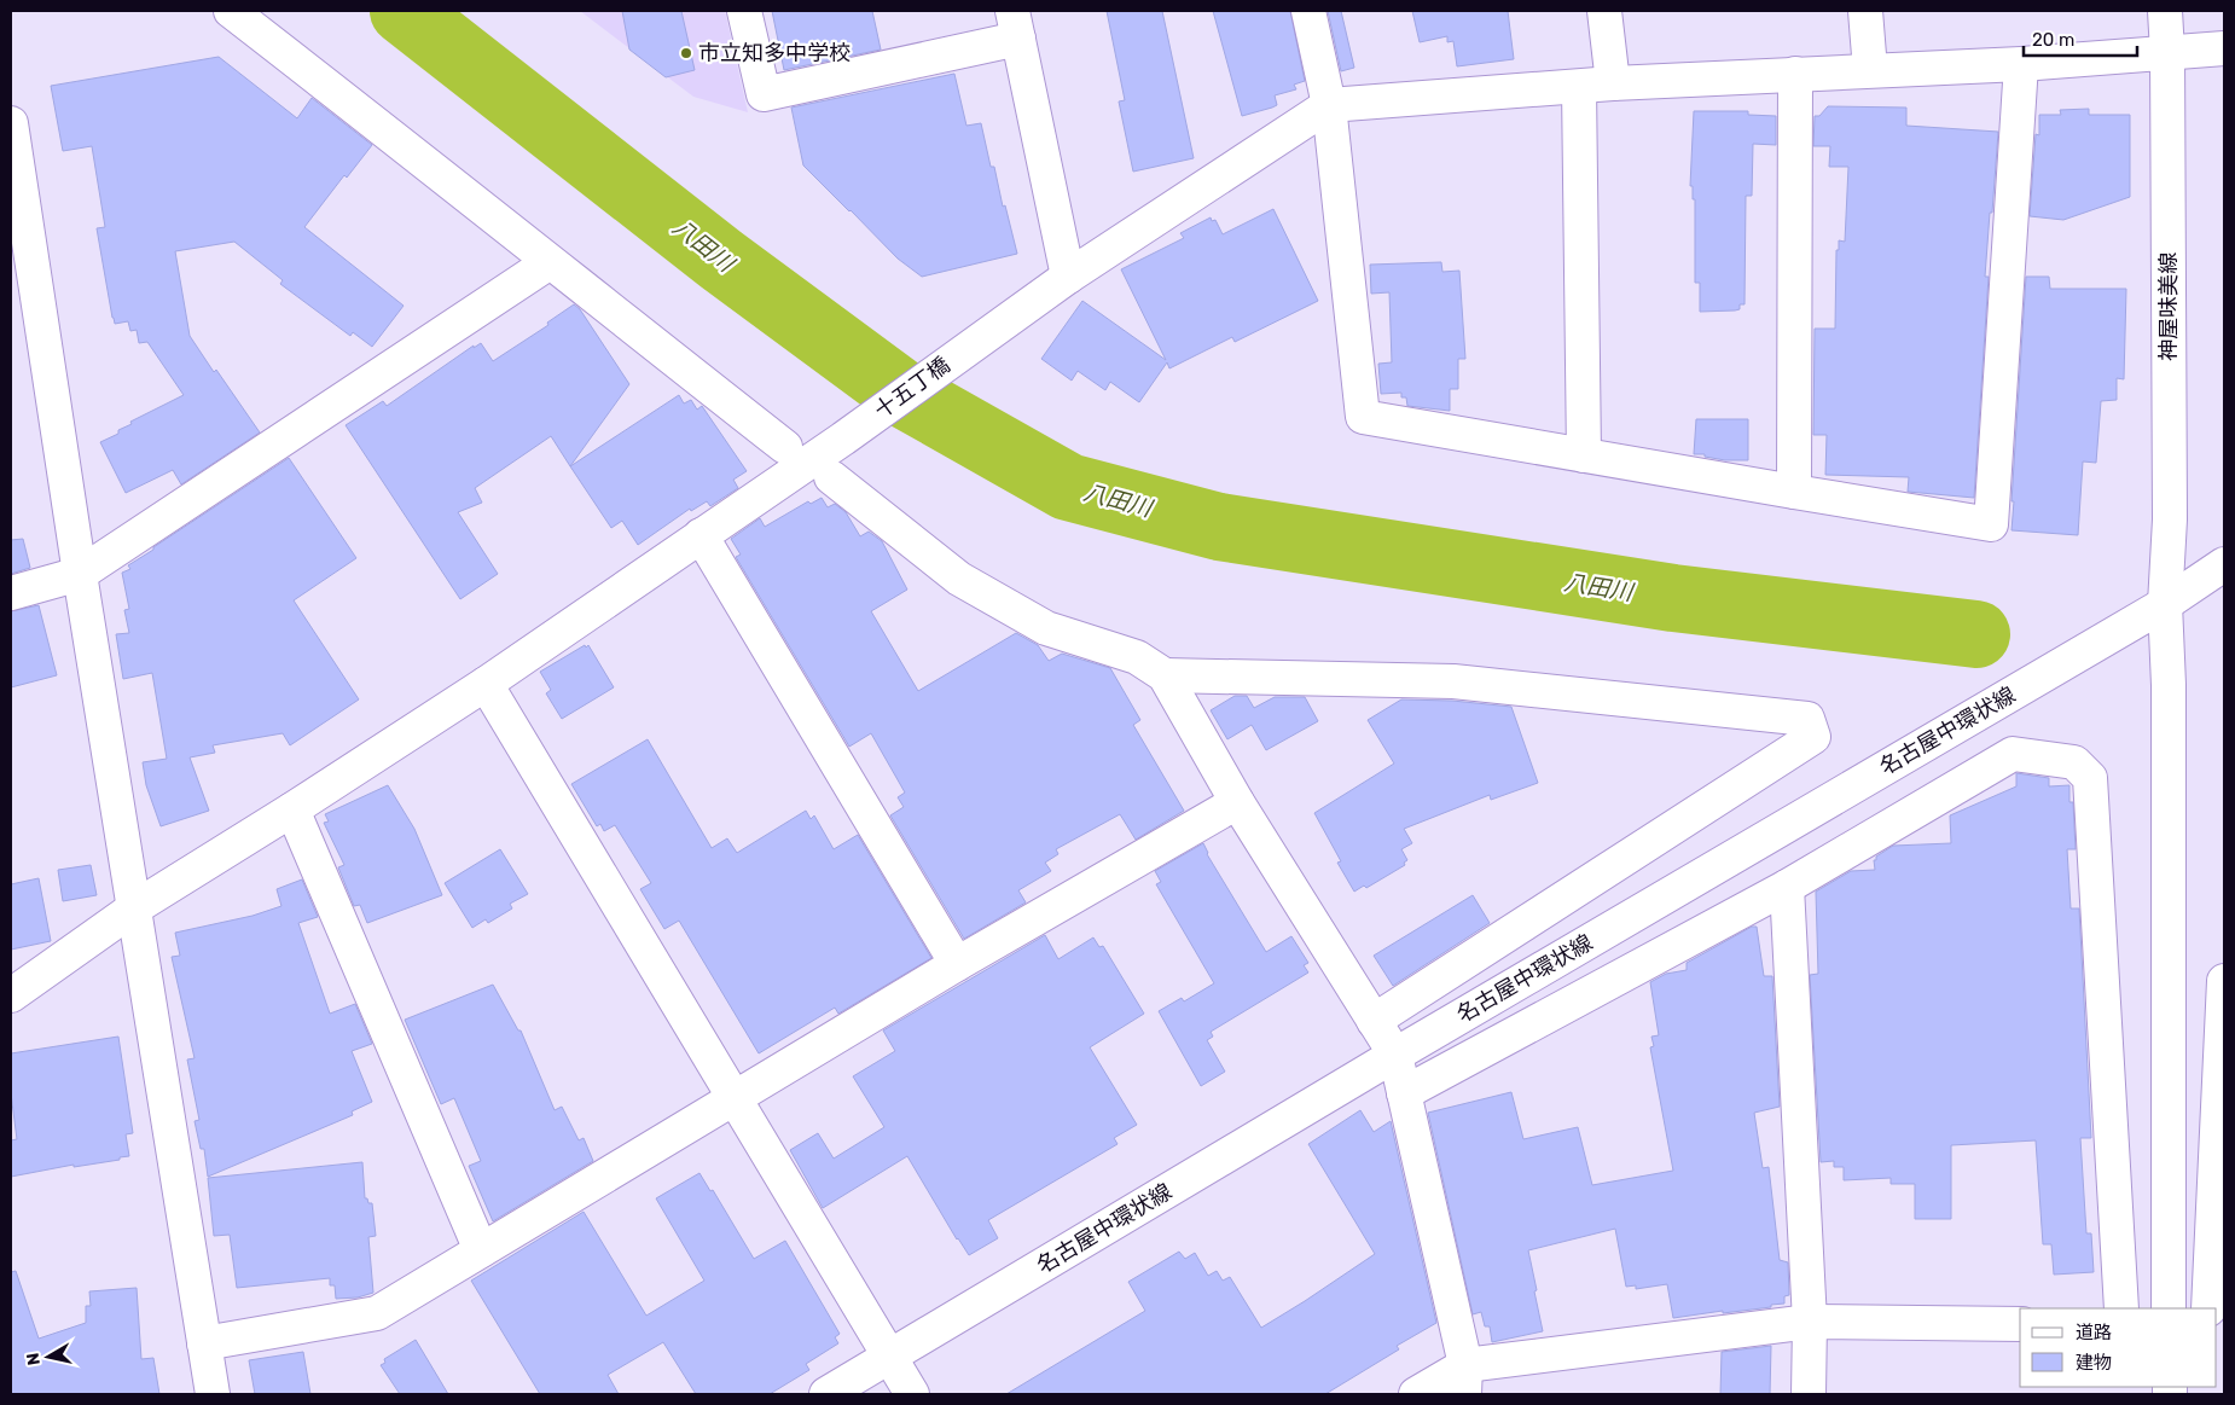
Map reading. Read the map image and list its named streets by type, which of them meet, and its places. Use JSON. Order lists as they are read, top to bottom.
{
  "streets": {
    "street": ["神屋味美線", "十五丁橋", "名古屋中環状線"]
  },
  "crossings": [
    ["神屋味美線", "名古屋中環状線"]
  ],
  "water": ["八田川"],
  "places": ["市立知多中学校"],
  "legend": ["道路", "建物"],
  "scale_bar": "20 m",
  "north": "left"
}
